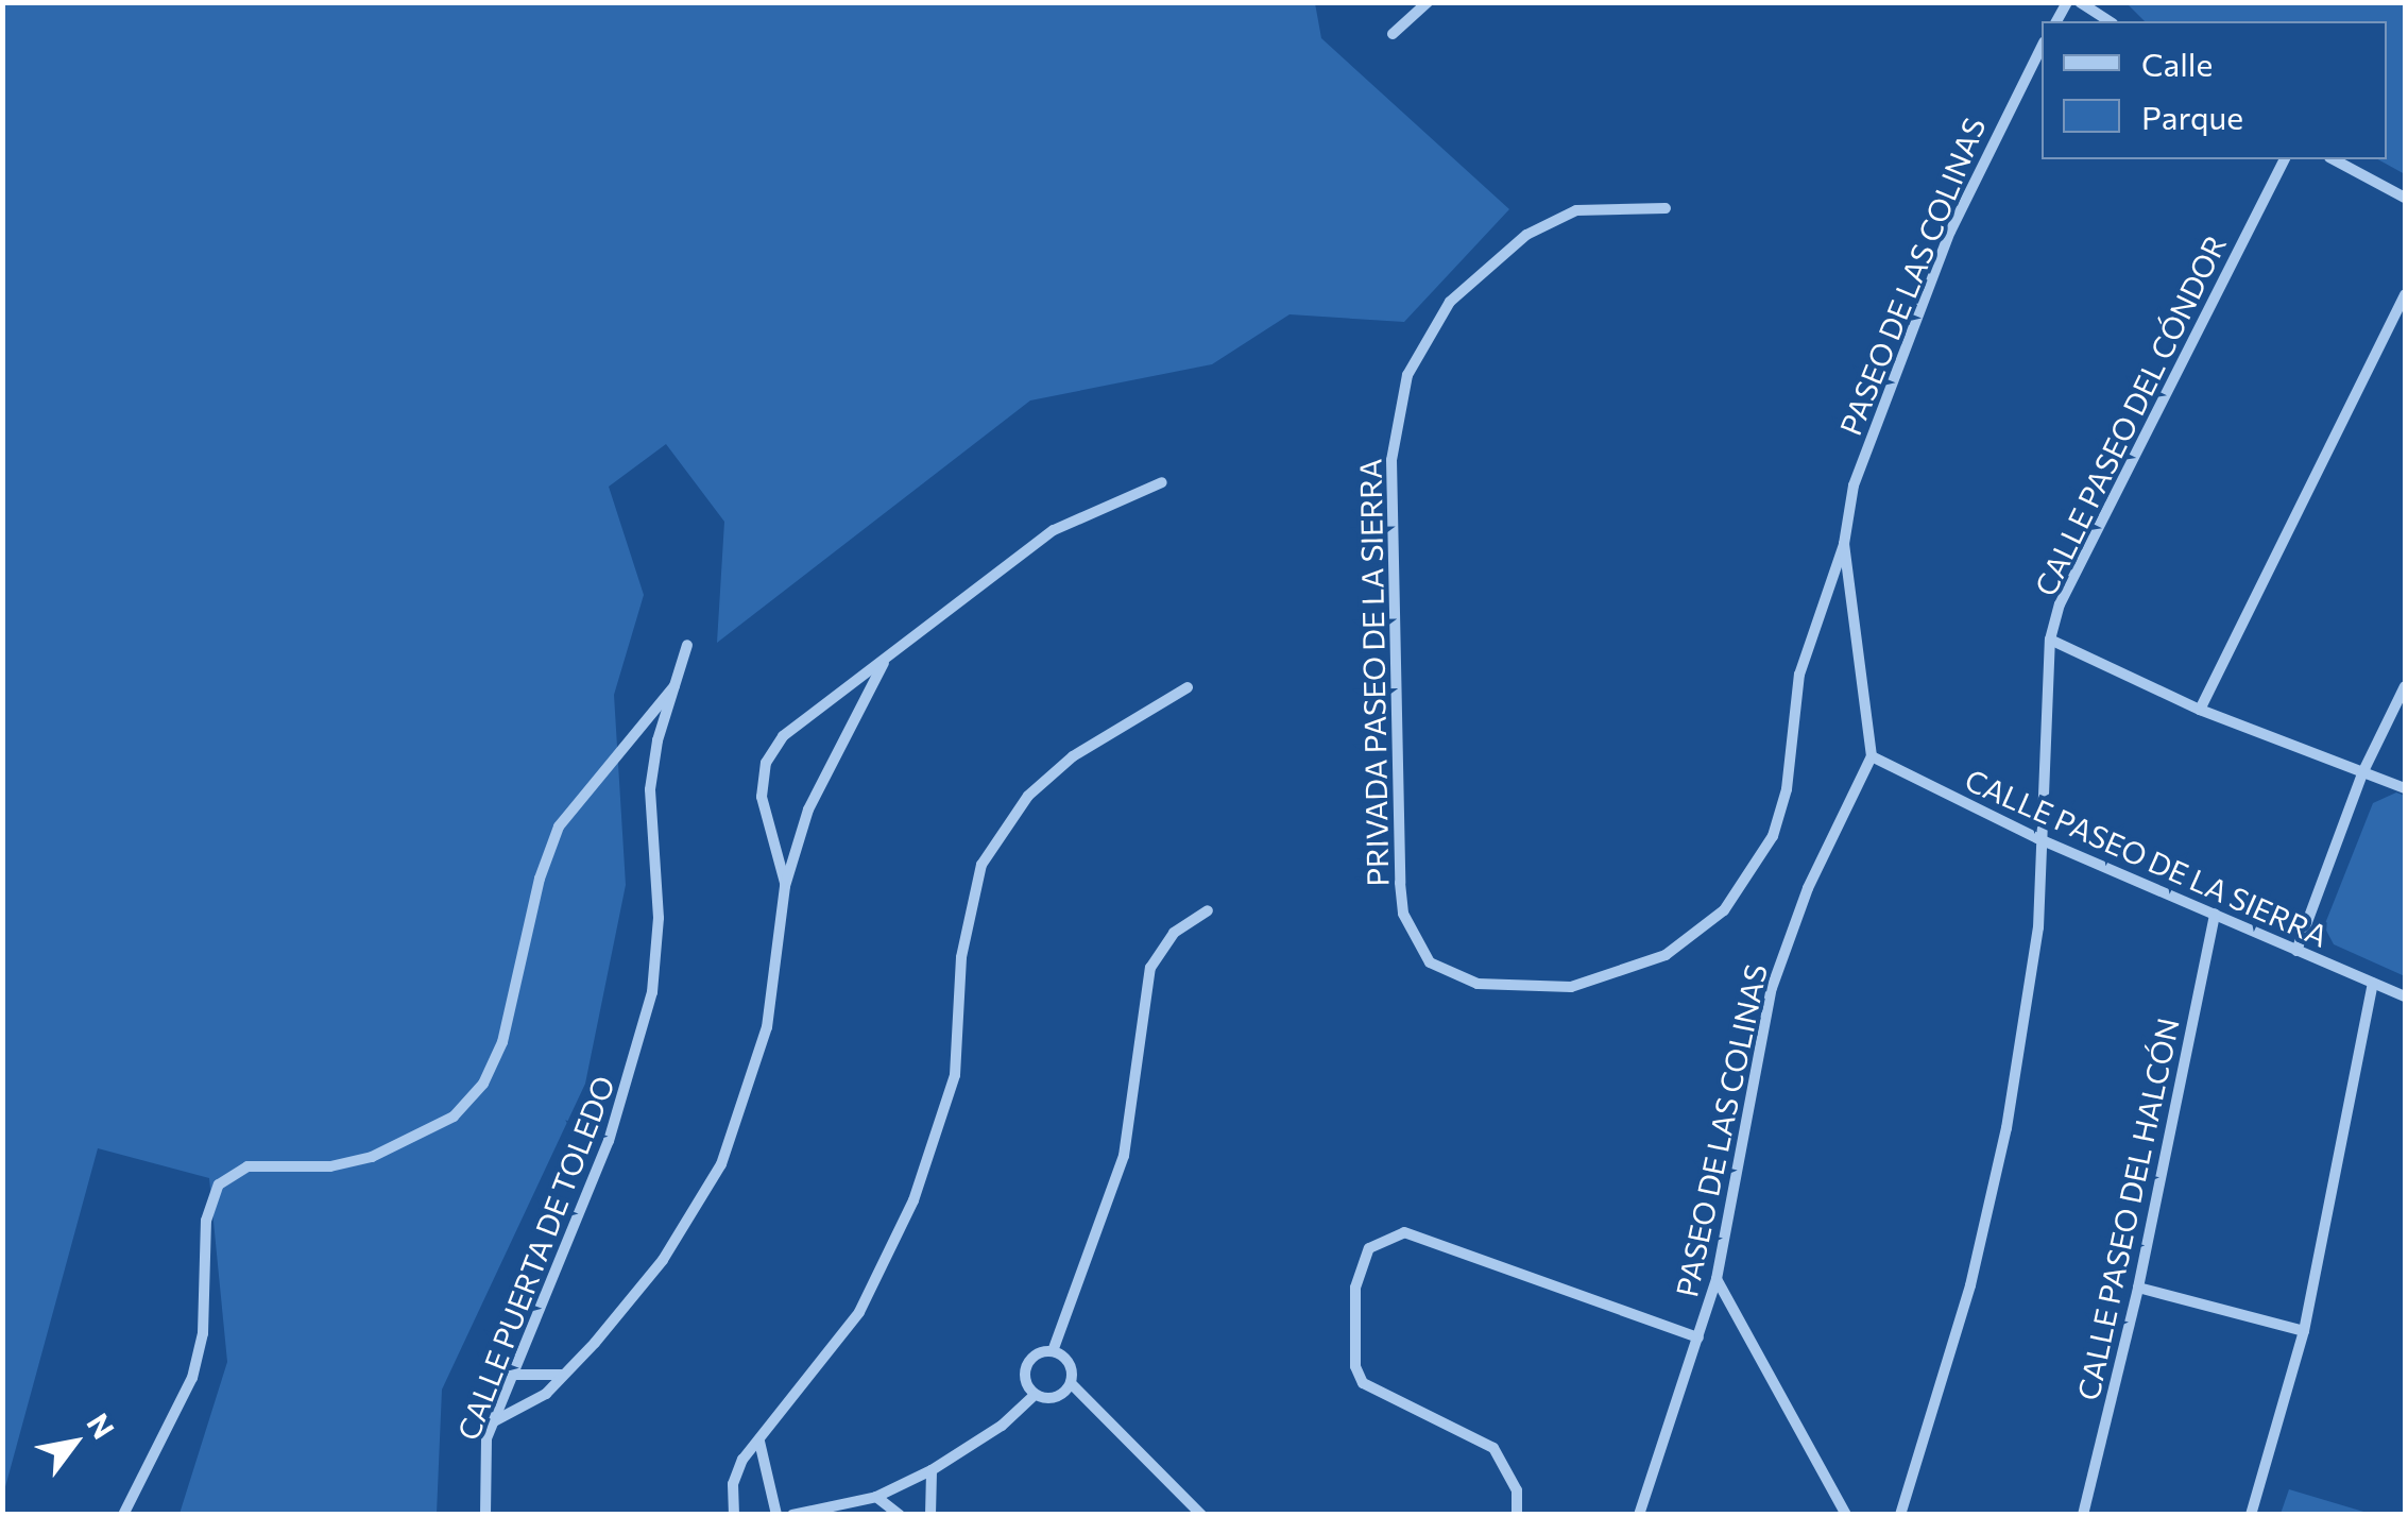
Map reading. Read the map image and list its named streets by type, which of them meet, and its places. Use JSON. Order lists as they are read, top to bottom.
{
  "streets": {
    "street": [
      "PASEO DE LAS COLINAS",
      "CALLE PASEO DEL CÓNDOR",
      "PRIVADA PASEO DE LA SIERRA",
      "CALLE PASEO DE LA SIERRA",
      "CALLE PASEO DEL HALCÓN",
      "CALLE PUERTA DE TOLEDO"
    ]
  },
  "crossings": [
    ["PASEO DE LAS COLINAS", "PRIVADA PASEO DE LA SIERRA"],
    ["PASEO DE LAS COLINAS", "CALLE PASEO DE LA SIERRA"],
    ["CALLE PASEO DEL CÓNDOR", "CALLE PASEO DE LA SIERRA"],
    ["CALLE PASEO DE LA SIERRA", "CALLE PASEO DEL HALCÓN"]
  ],
  "legend": ["Calle", "Parque"],
  "north": "top right"
}
